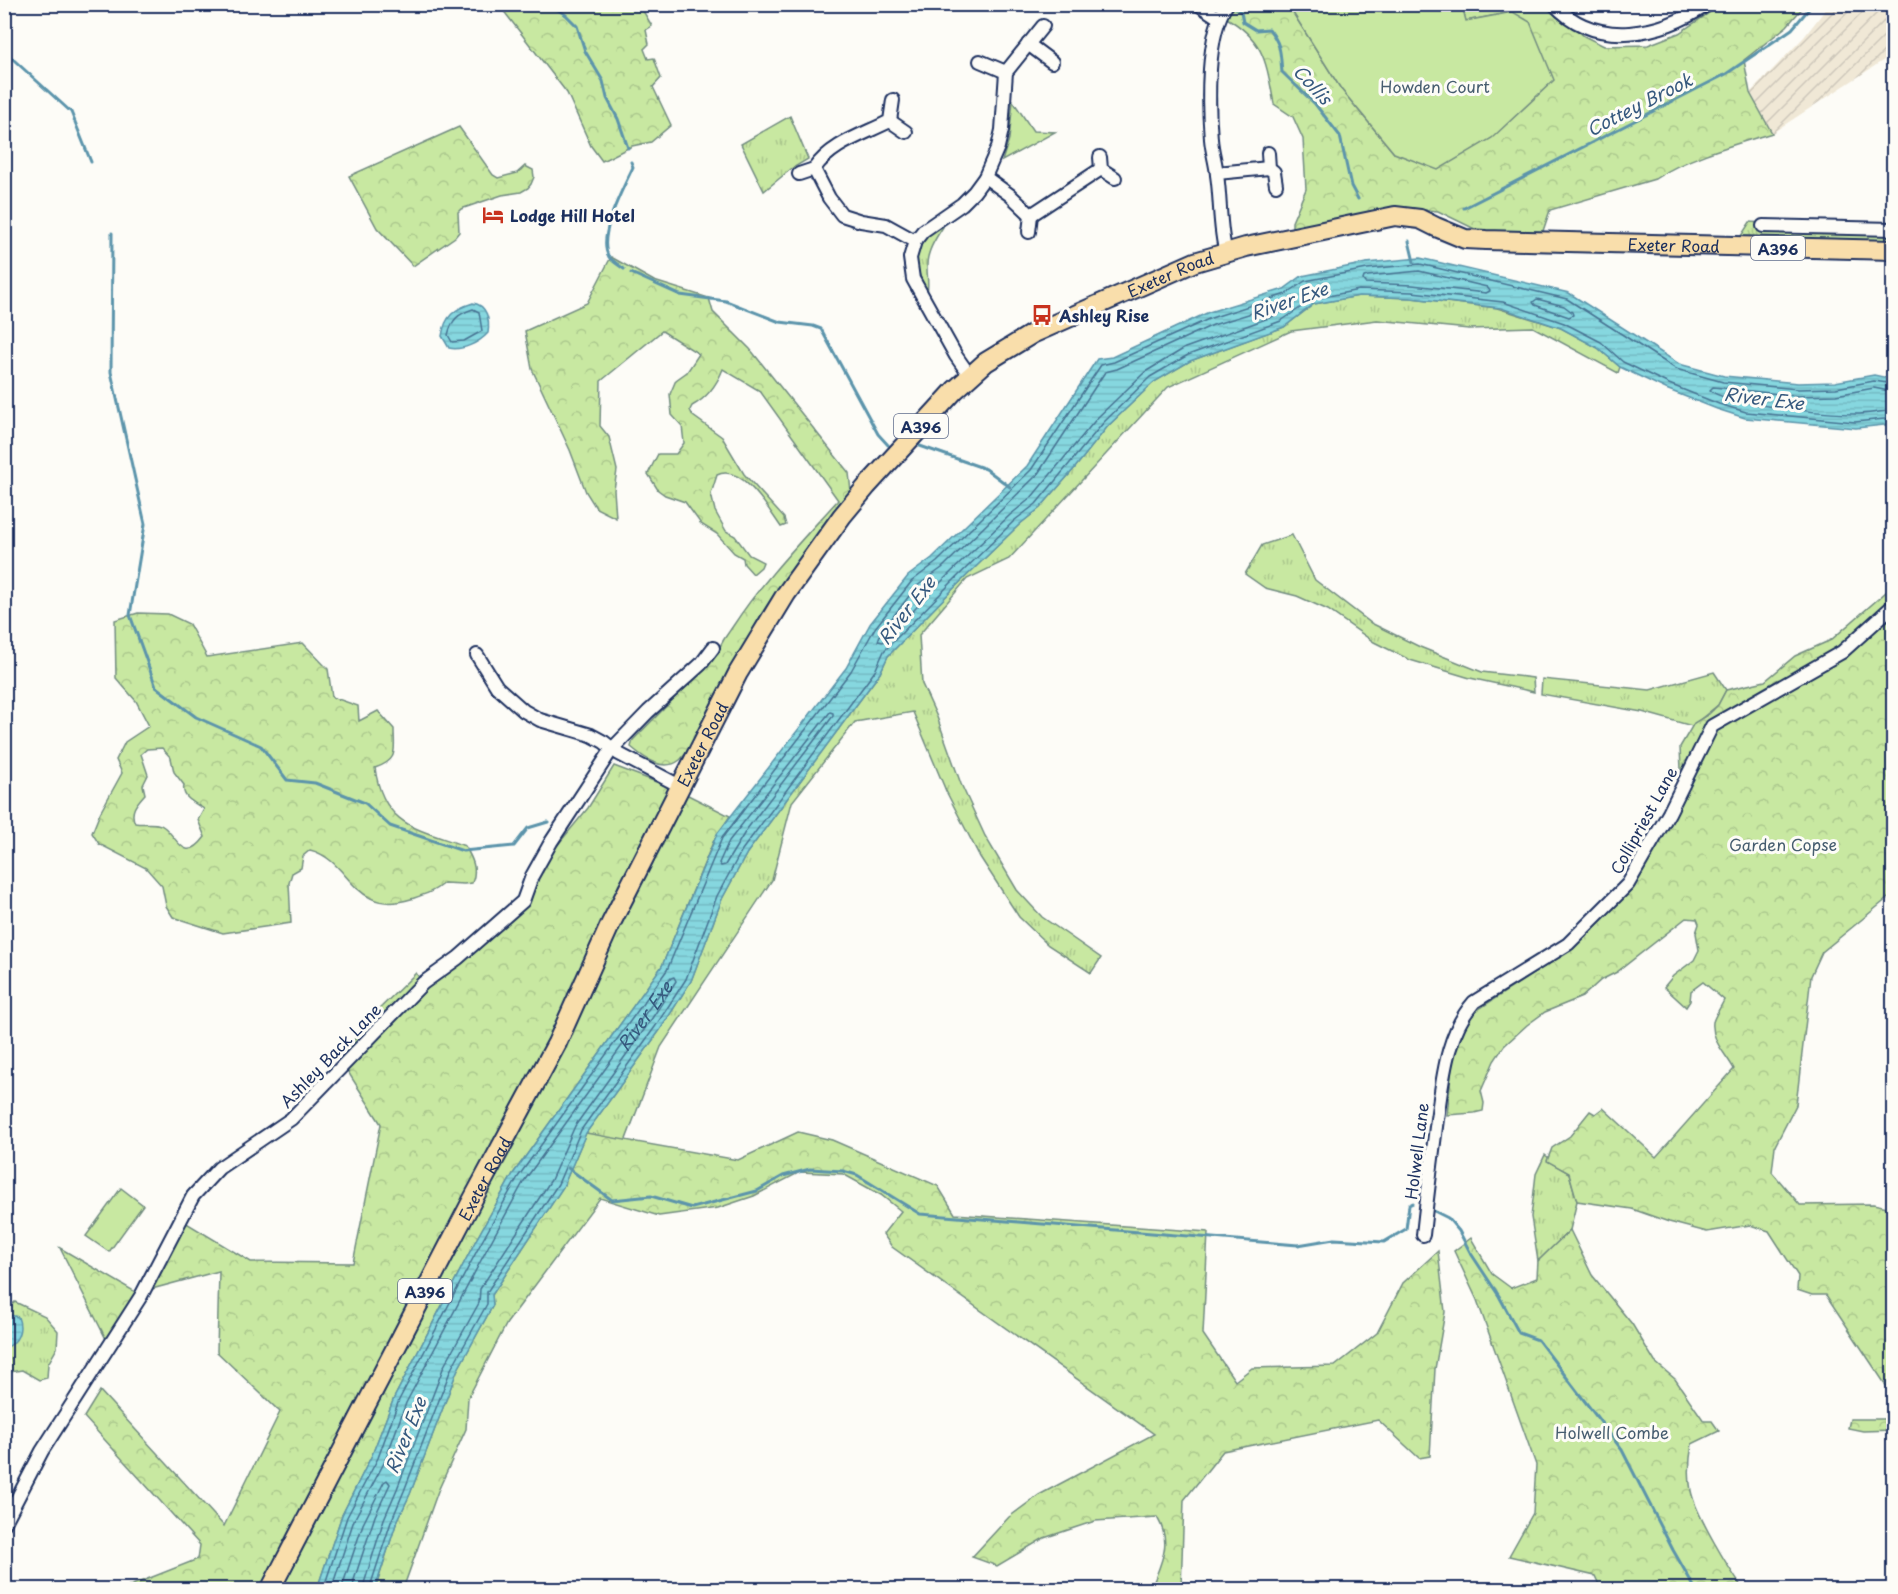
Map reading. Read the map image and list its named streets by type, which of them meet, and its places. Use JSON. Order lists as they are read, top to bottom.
{
  "streets": {
    "main road": ["Exeter Road", "A396"],
    "street": ["Collipriest Lane", "Ashley Back Lane", "Holwell Lane"]
  },
  "crossings": [
    ["Collipriest Lane", "Holwell Lane"]
  ],
  "water": ["Collis", "Cottey Brook", "River Exe"],
  "parks": ["Howden Court", "Garden Copse", "Holwell Combe"],
  "places": {
    "hotel": ["Lodge Hill Hotel"],
    "bus stop": ["Ashley Rise"]
  }
}
